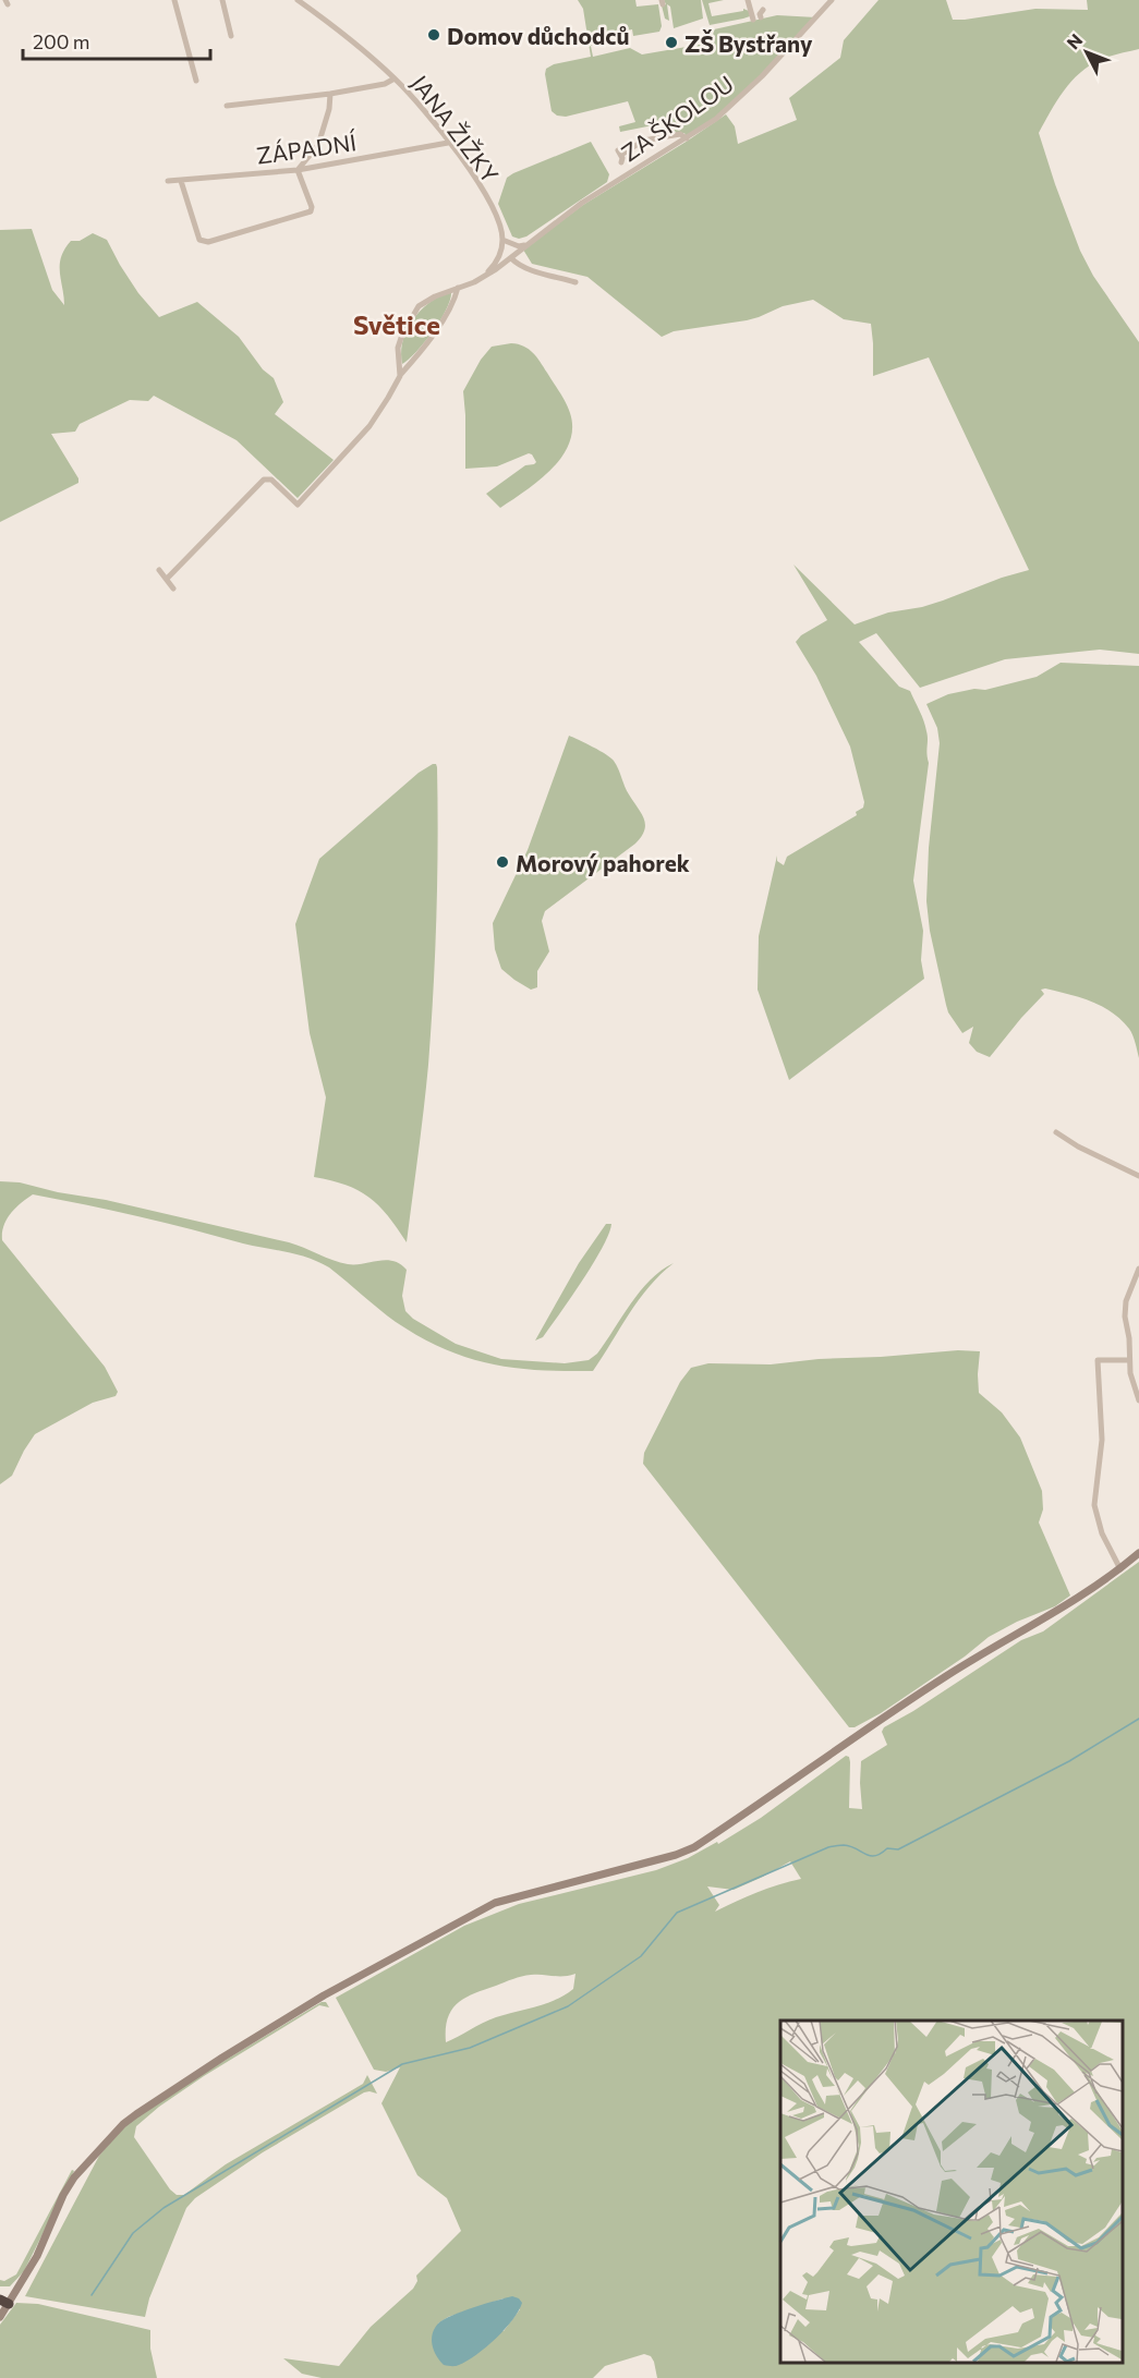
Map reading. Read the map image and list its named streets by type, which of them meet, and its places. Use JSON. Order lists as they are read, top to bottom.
{
  "streets": {
    "street": ["ZA ŠKOLOU", "JANA ŽIŽKY", "ZÁPADNÍ"]
  },
  "crossings": [
    ["JANA ŽIŽKY", "ZÁPADNÍ"]
  ],
  "districts": ["Světice"],
  "places": ["Domov důchodců", "ZŠ Bystřany", "Morový pahorek"],
  "scale_bar": "200 m",
  "north": "top left"
}
